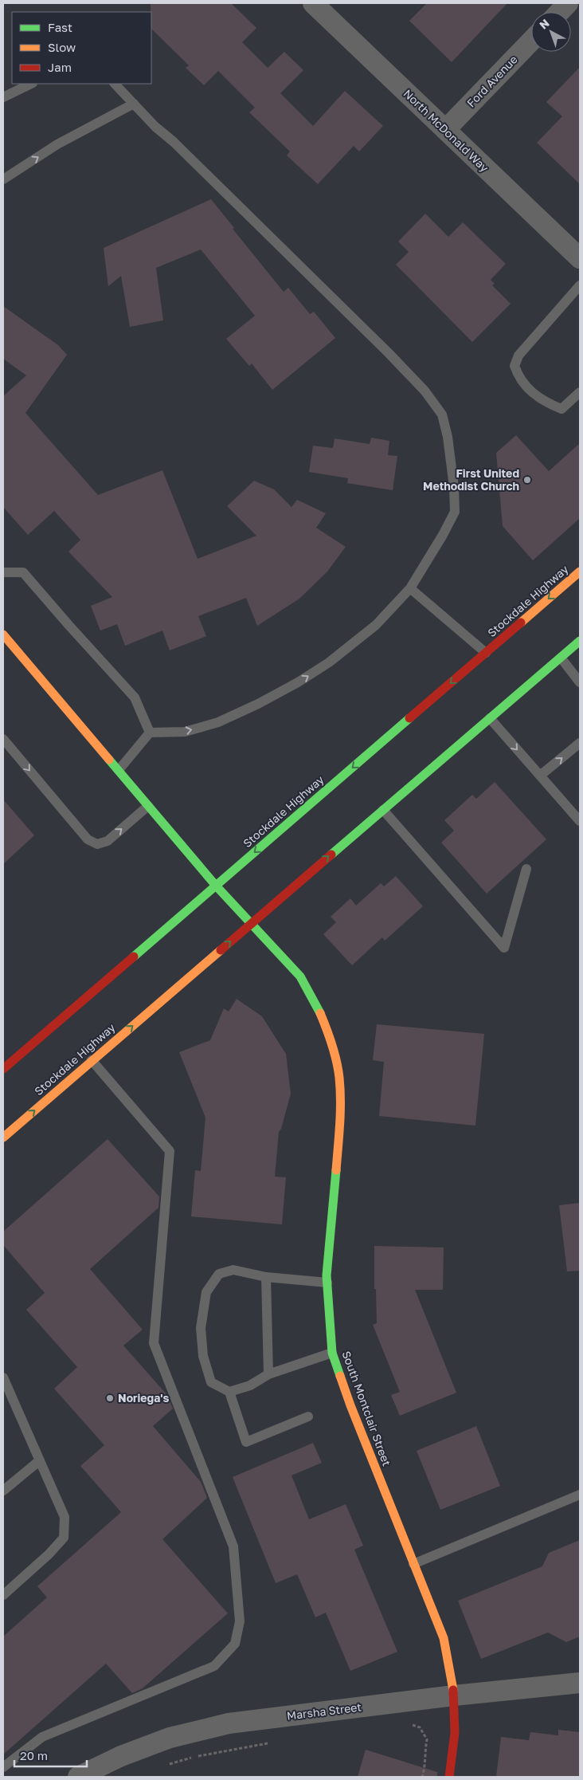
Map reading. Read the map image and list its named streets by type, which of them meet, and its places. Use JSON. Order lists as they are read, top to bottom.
{
  "streets": {
    "main road": ["Stockdale Highway", "South Montclair Street"],
    "street": ["Ford Avenue", "North McDonald Way", "Marsha Street"]
  },
  "crossings": [
    ["Ford Avenue", "North McDonald Way"],
    ["Stockdale Highway", "South Montclair Street"],
    ["South Montclair Street", "Marsha Street"]
  ],
  "places": ["First United Methodist Church", "Noriega's"],
  "legend": ["Fast", "Slow", "Jam"],
  "scale_bar": "20 m",
  "north": "top left"
}
